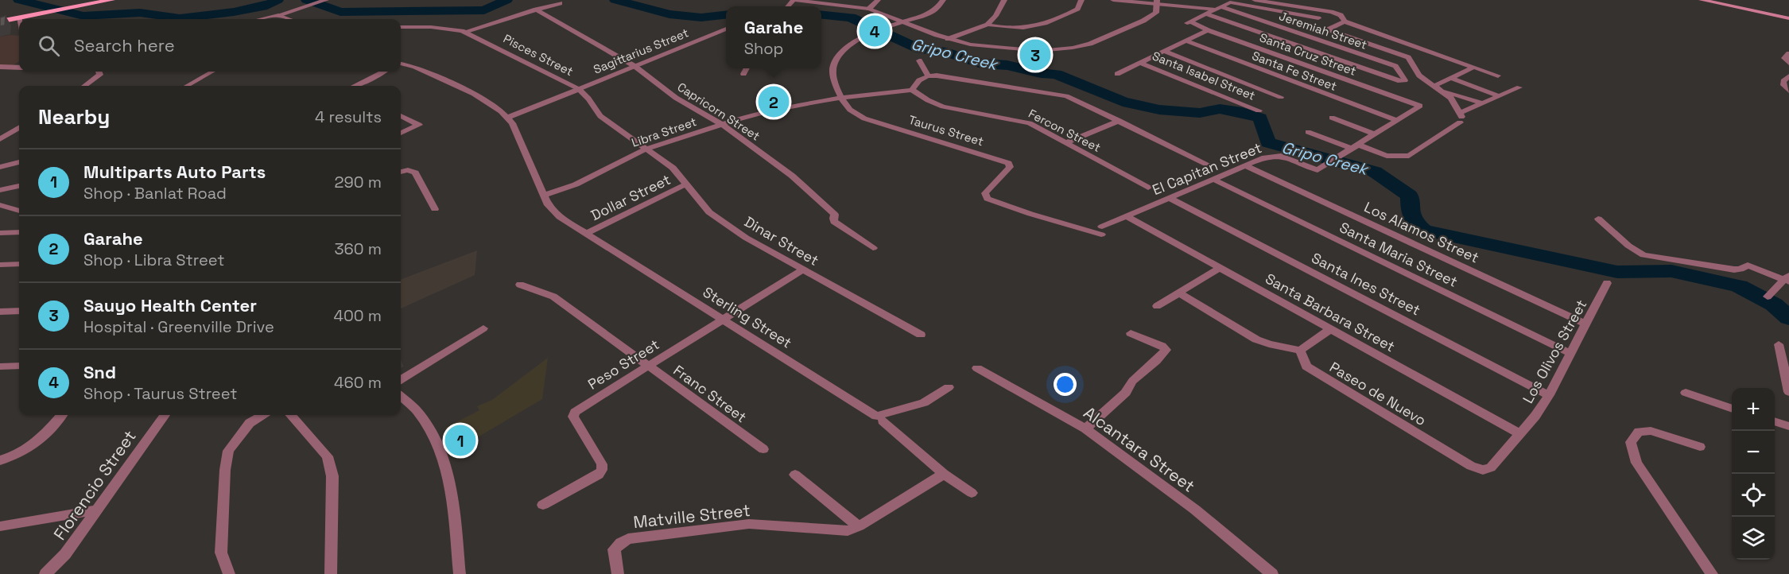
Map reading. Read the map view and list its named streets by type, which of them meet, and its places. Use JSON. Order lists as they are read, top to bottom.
{
  "streets": {
    "street": [
      "Jeremiah Street",
      "Sagittarius Street",
      "Santa Cruz Street",
      "Pisces Street",
      "Santa Fe Street",
      "Santa Isabel Street",
      "Capricorn Street",
      "Taurus Street",
      "Fercon Street",
      "Libra Street",
      "El Capitan Street",
      "Dollar Street",
      "Los Alamos Street",
      "Dinar Street",
      "Santa Maria Street",
      "Santa Ines Street",
      "Santa Barbara Street",
      "Sterling Street",
      "Los Olivos Street",
      "Peso Street",
      "Franc Street",
      "Paseo de Nuevo",
      "Alcantara Street",
      "Florencio Street",
      "Matville Street"
    ]
  },
  "crossings": [
    ["Jeremiah Street", "Santa Cruz Street"],
    ["Sagittarius Street", "Pisces Street"],
    ["Sagittarius Street", "Capricorn Street"],
    ["Sagittarius Street", "Sterling Street"],
    ["Santa Cruz Street", "El Capitan Street"],
    ["Pisces Street", "Libra Street"],
    ["Pisces Street", "Dinar Street"],
    ["Santa Fe Street", "El Capitan Street"],
    ["Capricorn Street", "Libra Street"],
    ["Taurus Street", "Libra Street"],
    ["Taurus Street", "El Capitan Street"],
    ["Fercon Street", "Libra Street"],
    ["Libra Street", "Dinar Street"],
    ["Libra Street", "Sterling Street"],
    ["El Capitan Street", "Los Alamos Street"],
    ["El Capitan Street", "Santa Maria Street"],
    ["El Capitan Street", "Santa Ines Street"],
    ["El Capitan Street", "Santa Barbara Street"],
    ["Dollar Street", "Dinar Street"],
    ["Dollar Street", "Sterling Street"],
    ["Los Alamos Street", "Los Olivos Street"],
    ["Dinar Street", "Peso Street"],
    ["Santa Maria Street", "Los Olivos Street"],
    ["Santa Ines Street", "Los Olivos Street"],
    ["Santa Barbara Street", "Los Olivos Street"],
    ["Sterling Street", "Peso Street"],
    ["Los Olivos Street", "Paseo de Nuevo"],
    ["Peso Street", "Franc Street"]
  ],
  "water": ["Gripo Creek"],
  "page": {
    "popup": ["Garahe", "Shop"],
    "pins": [
      "4",
      "3",
      "2",
      "1"
    ],
    "search": "Search here",
    "heading": ["Nearby", "4 results"],
    "list": [
      {
        "mark": "1",
        "name": "Multiparts Auto Parts",
        "note": "Shop · Banlat Road",
        "value": "290 m"
      },
      {
        "mark": "2",
        "name": "Garahe",
        "note": "Shop · Libra Street",
        "value": "360 m"
      },
      {
        "mark": "3",
        "name": "Sauyo Health Center",
        "note": "Hospital · Greenville Drive",
        "value": "400 m"
      },
      {
        "mark": "4",
        "name": "Snd",
        "note": "Shop · Taurus Street",
        "value": "460 m"
      }
    ],
    "map_buttons": ["+", "−"]
  }
}
